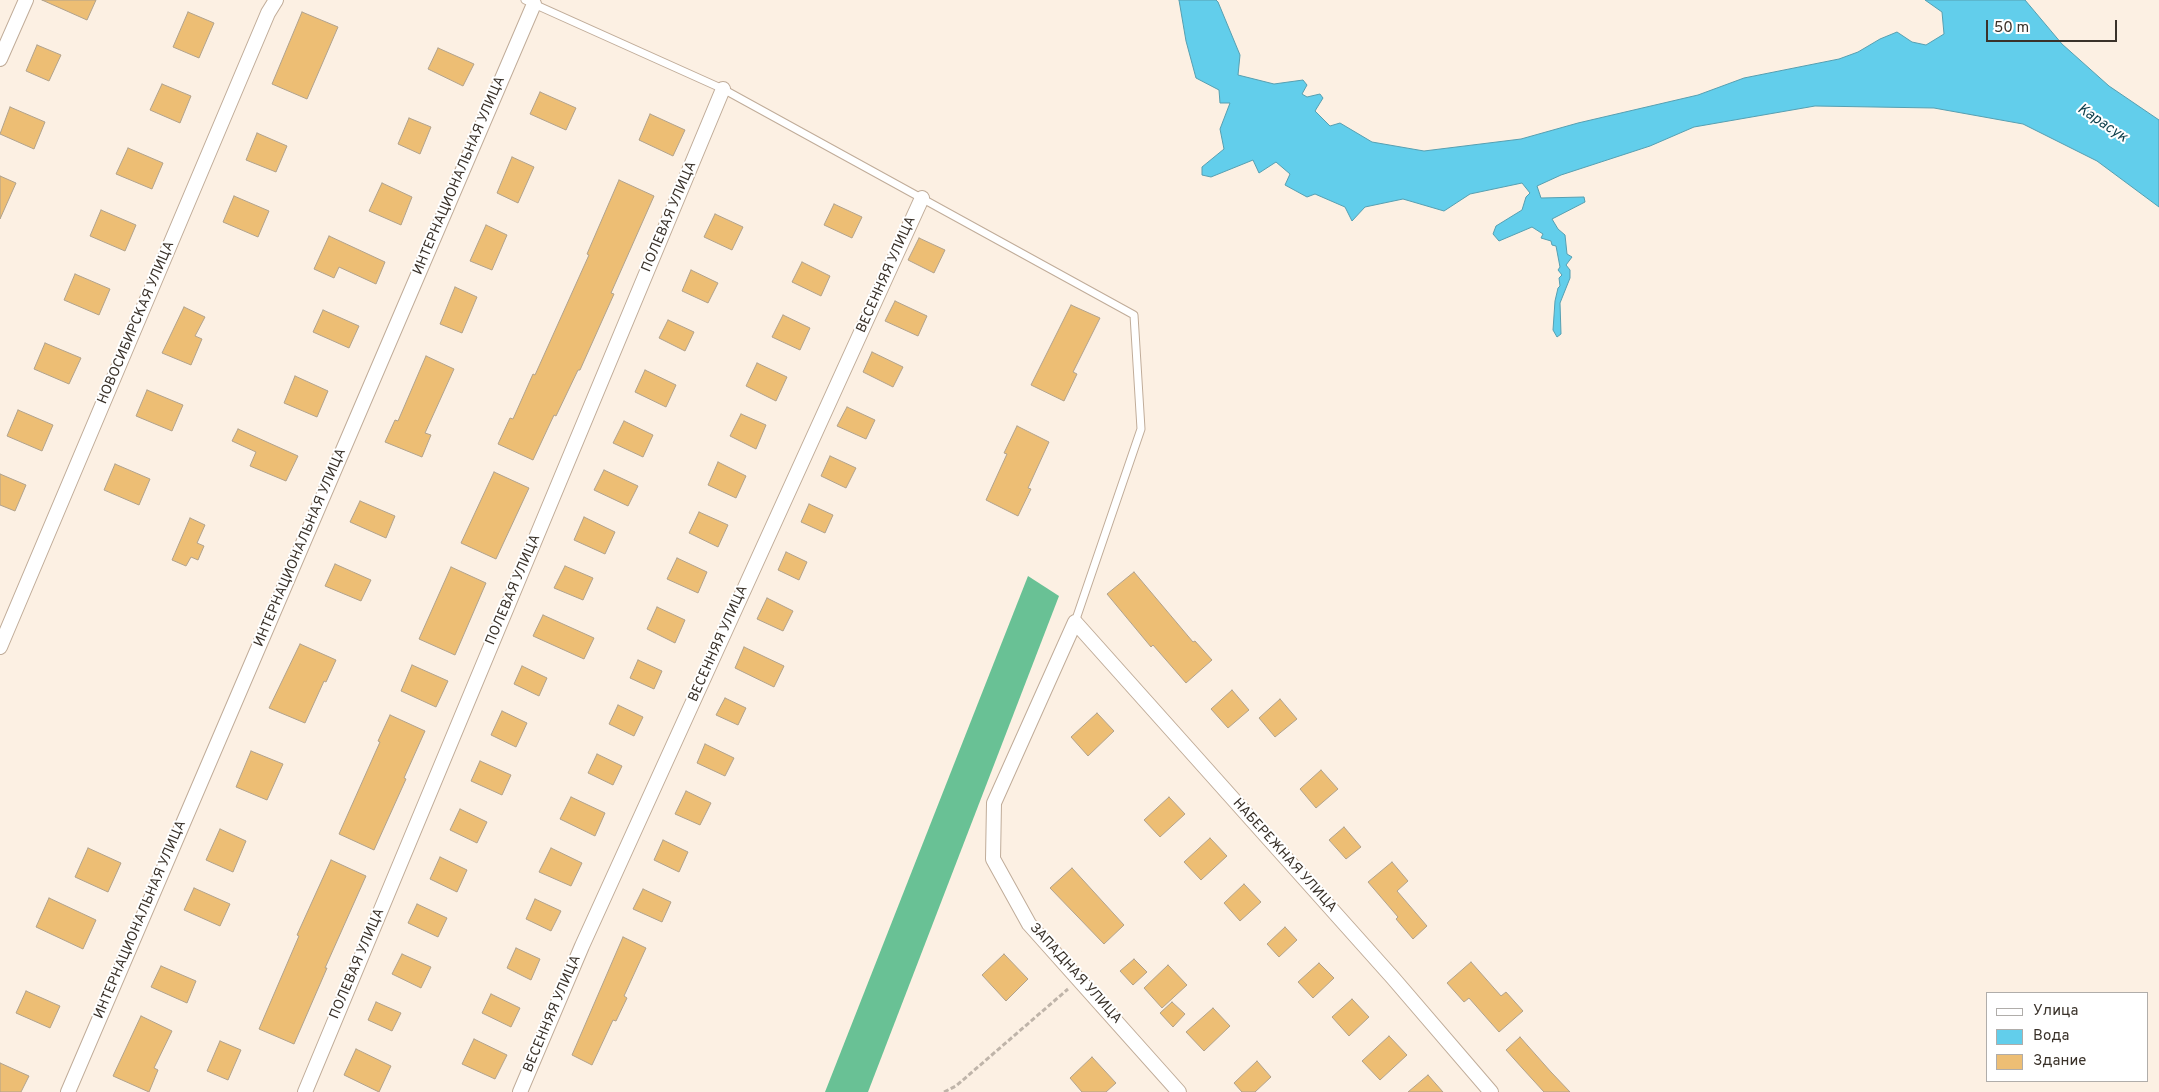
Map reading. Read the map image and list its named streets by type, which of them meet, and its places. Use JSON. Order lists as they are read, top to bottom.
{
  "streets": {
    "street": [
      "ИНТЕРНАЦИОНАЛЬНАЯ УЛИЦА",
      "ПОЛЕВАЯ УЛИЦА",
      "ВЕСЕННЯЯ УЛИЦА",
      "НОВОСИБИРСКАЯ УЛИЦА",
      "НАБЕРЕЖНАЯ УЛИЦА",
      "ЗАПАДНАЯ УЛИЦА"
    ]
  },
  "crossings": [
    ["НАБЕРЕЖНАЯ УЛИЦА", "ЗАПАДНАЯ УЛИЦА"]
  ],
  "water": ["Карасук"],
  "legend": ["Улица", "Вода", "Здание"],
  "scale_bar": "50 m"
}
